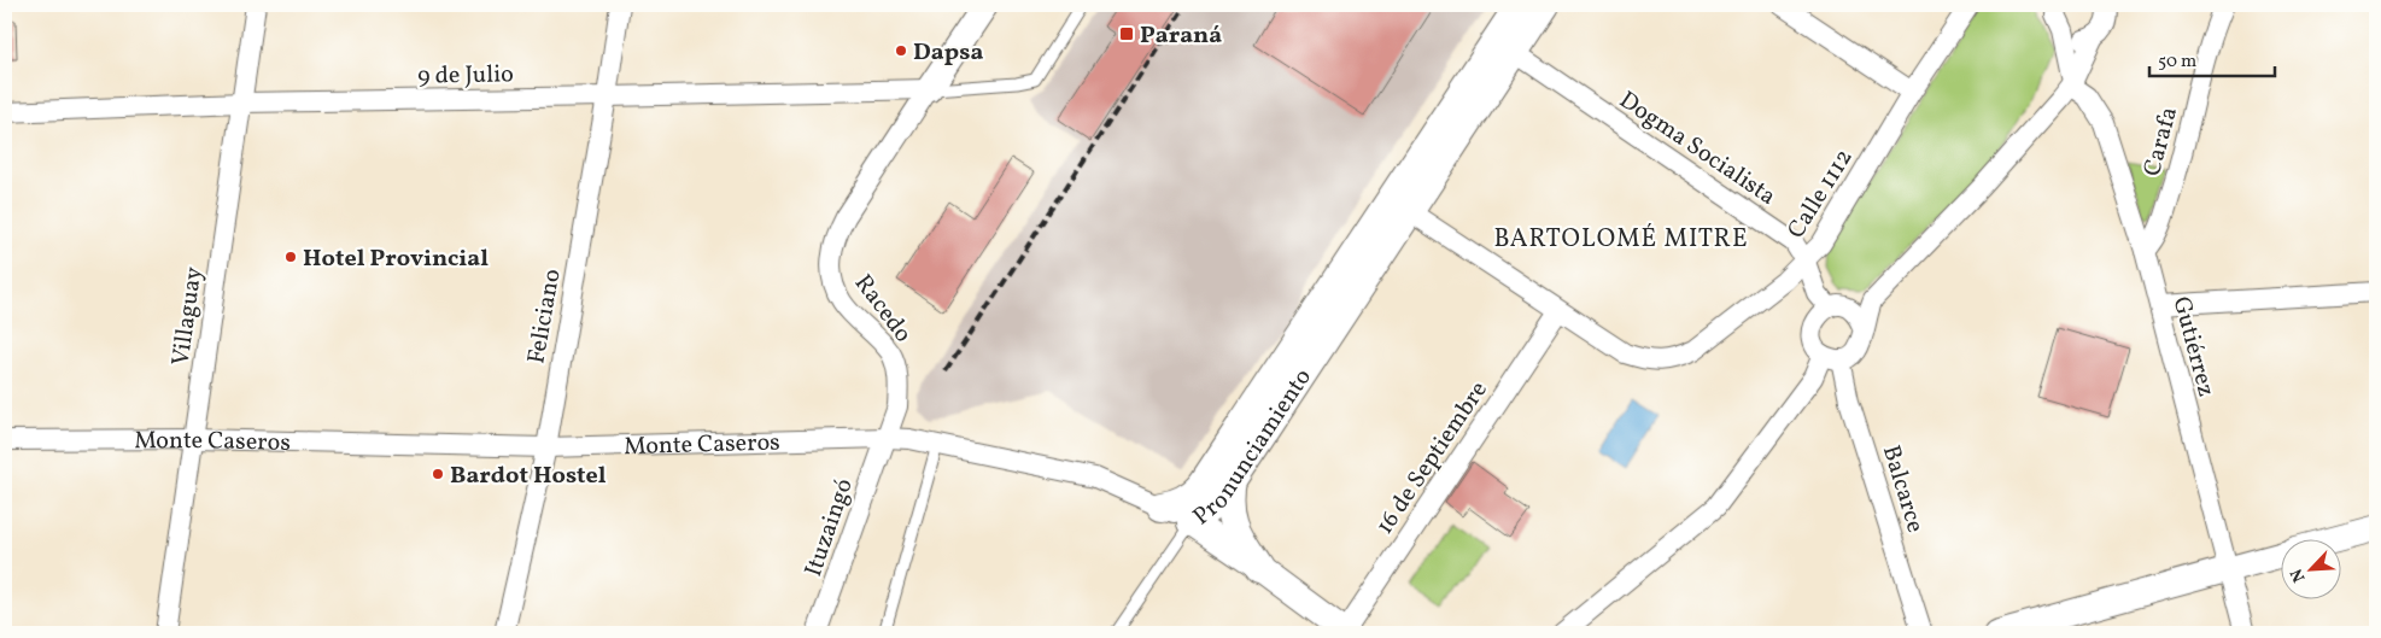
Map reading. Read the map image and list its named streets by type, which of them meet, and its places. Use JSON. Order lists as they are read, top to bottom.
{
  "streets": {
    "main road": ["Pronunciamiento"],
    "street": [
      "9 de Julio",
      "Carafa",
      "Dogma Socialista",
      "Calle 1112",
      "Racedo",
      "Villaguay",
      "Feliciano",
      "Gutiérrez",
      "Monte Caseros",
      "16 de Septiembre",
      "Balcarce",
      "Ituzaingó"
    ]
  },
  "crossings": [
    ["9 de Julio", "Racedo"],
    ["9 de Julio", "Villaguay"],
    ["9 de Julio", "Feliciano"],
    ["Carafa", "Gutiérrez"],
    ["Dogma Socialista", "Calle 1112"],
    ["Dogma Socialista", "Pronunciamiento"],
    ["Dogma Socialista", "Balcarce"],
    ["Calle 1112", "16 de Septiembre"],
    ["Racedo", "Monte Caseros"],
    ["Racedo", "Ituzaingó"],
    ["Villaguay", "Monte Caseros"],
    ["Feliciano", "Monte Caseros"],
    ["Pronunciamiento", "Monte Caseros"],
    ["Monte Caseros", "16 de Septiembre"],
    ["Monte Caseros", "Ituzaingó"]
  ],
  "districts": ["BARTOLOMÉ MITRE"],
  "places": {
    "transit": ["Paraná"],
    "other": ["Dapsa", "Hotel Provincial", "Bardot Hostel"]
  },
  "scale_bar": "50 m",
  "north": "bottom left"
}
